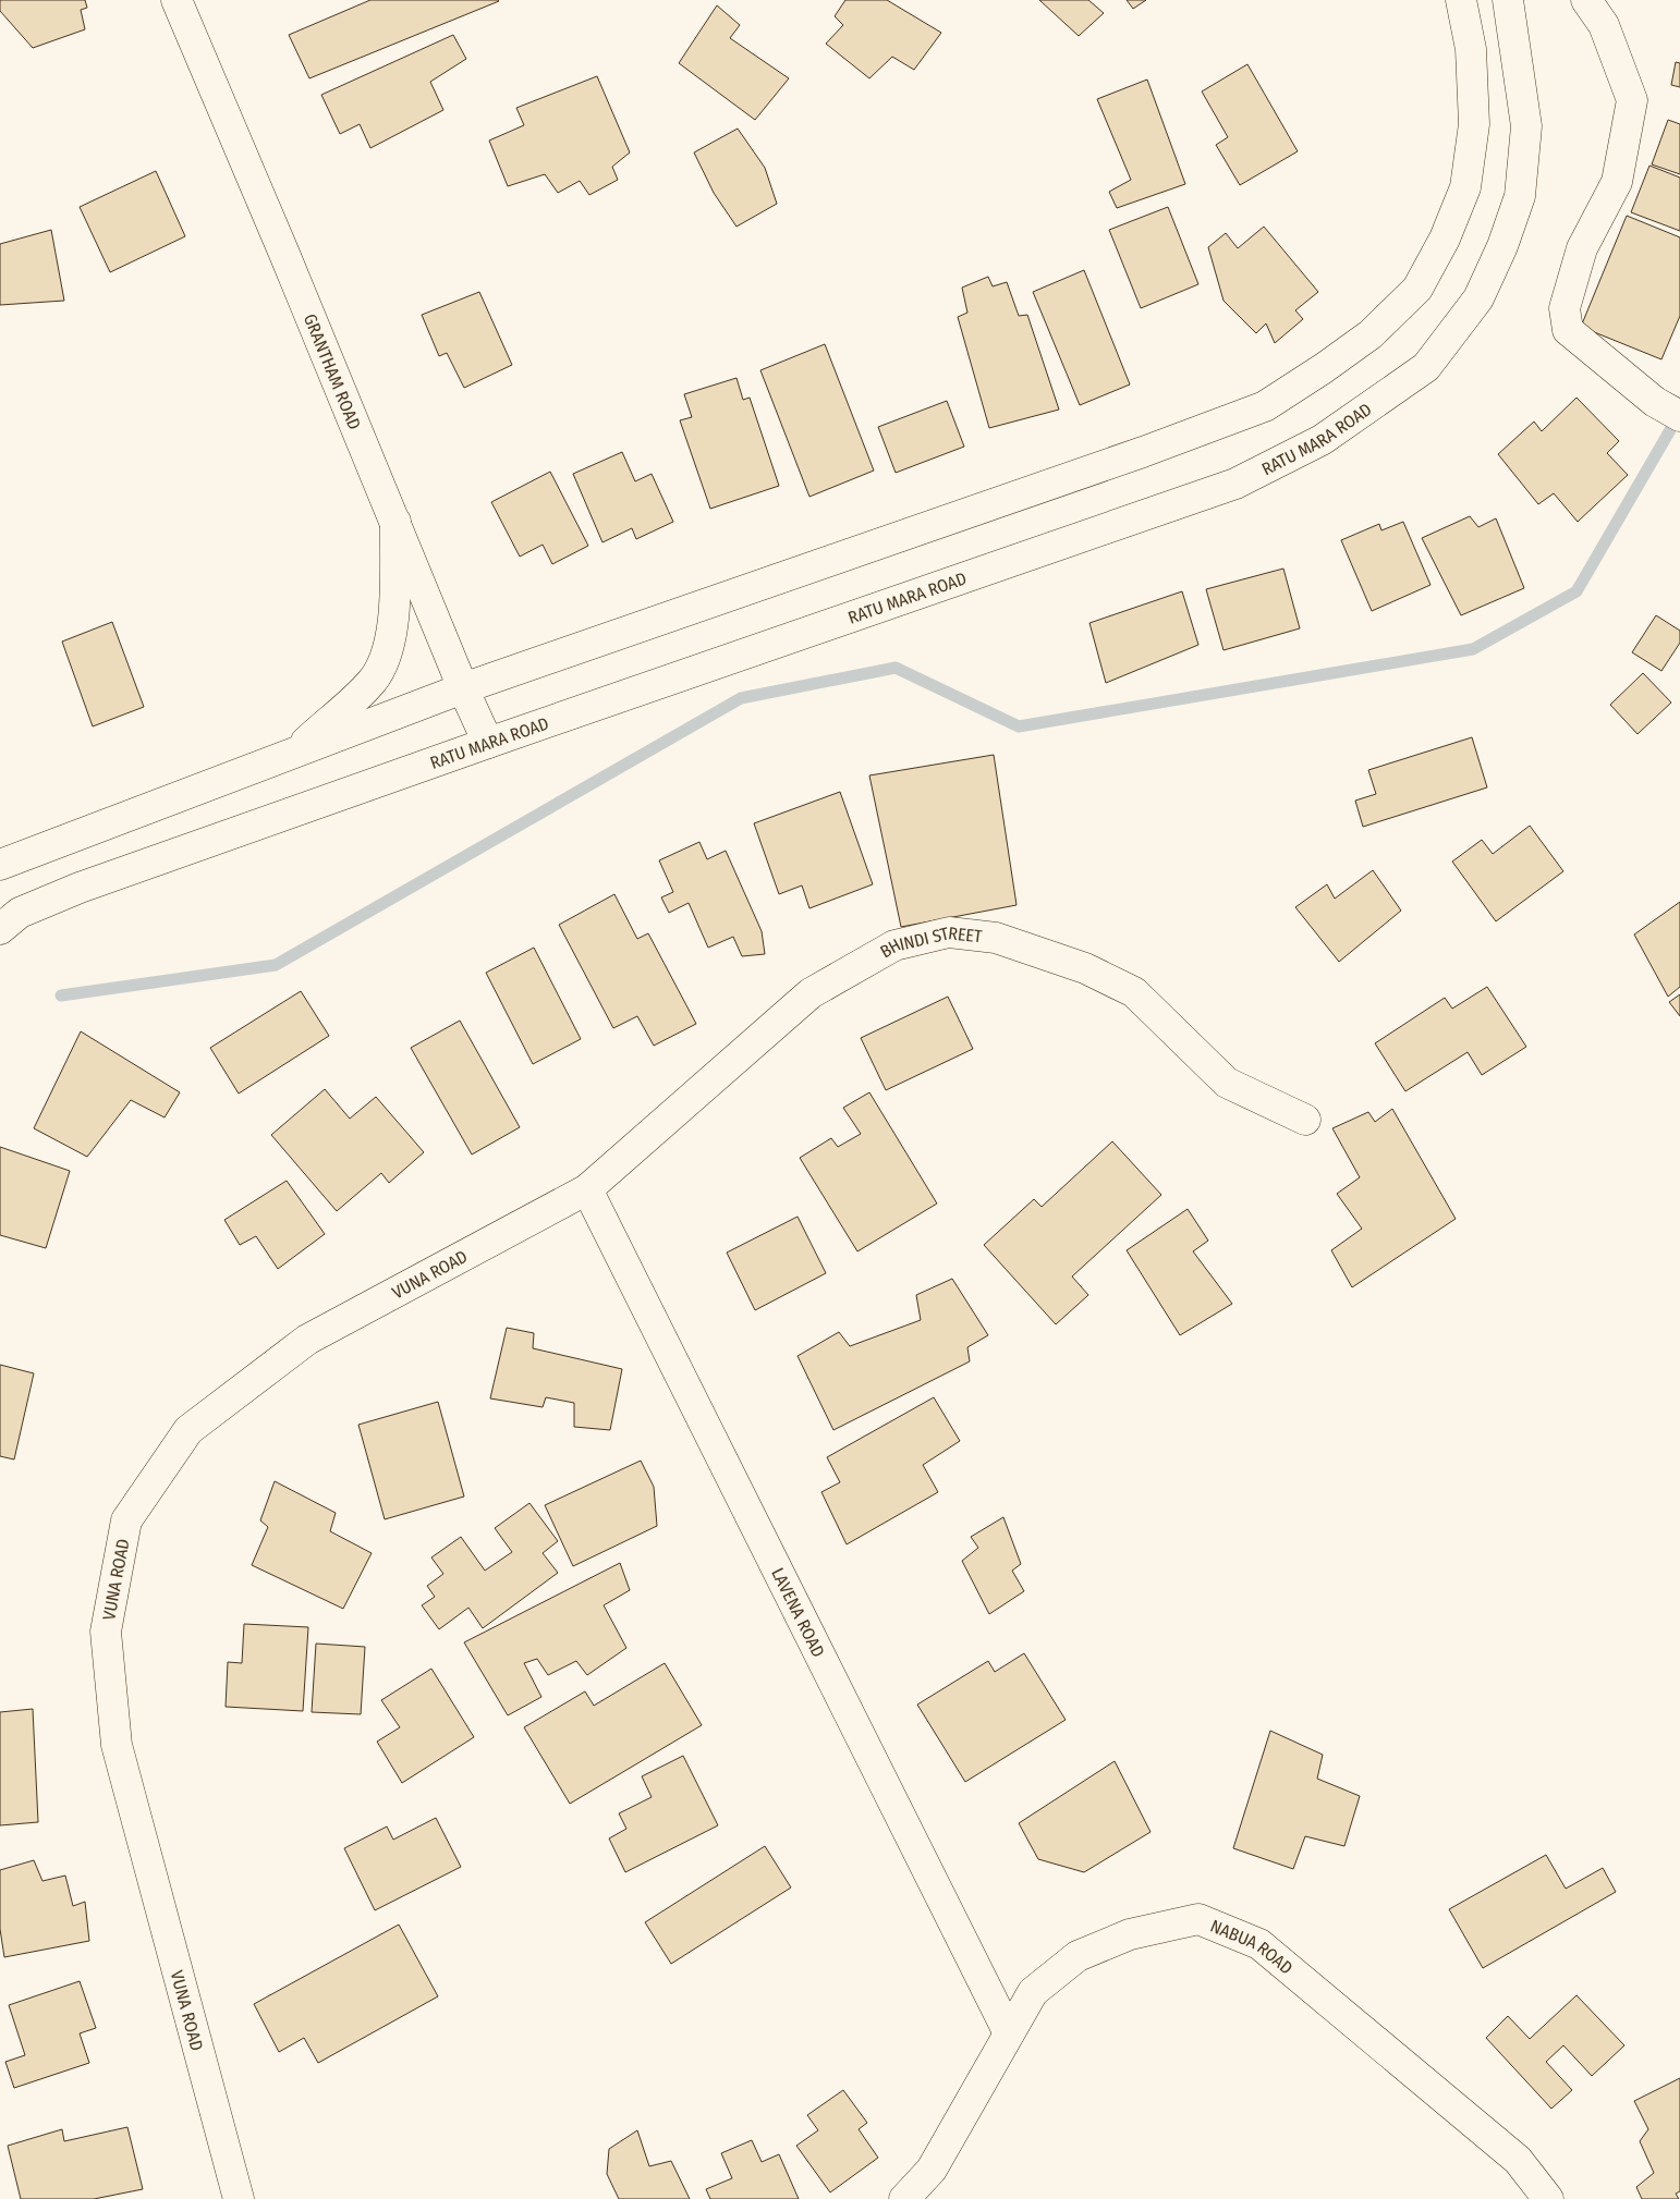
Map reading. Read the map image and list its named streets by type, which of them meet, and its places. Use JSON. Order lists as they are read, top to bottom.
{
  "streets": {
    "main road": [
      "GRANTHAM ROAD",
      "RATU MARA ROAD",
      "BHINDI STREET",
      "VUNA ROAD",
      "LAVENA ROAD",
      "NABUA ROAD"
    ]
  },
  "crossings": [
    ["GRANTHAM ROAD", "RATU MARA ROAD"],
    ["BHINDI STREET", "VUNA ROAD"],
    ["BHINDI STREET", "LAVENA ROAD"],
    ["VUNA ROAD", "LAVENA ROAD"],
    ["LAVENA ROAD", "NABUA ROAD"]
  ]
}
